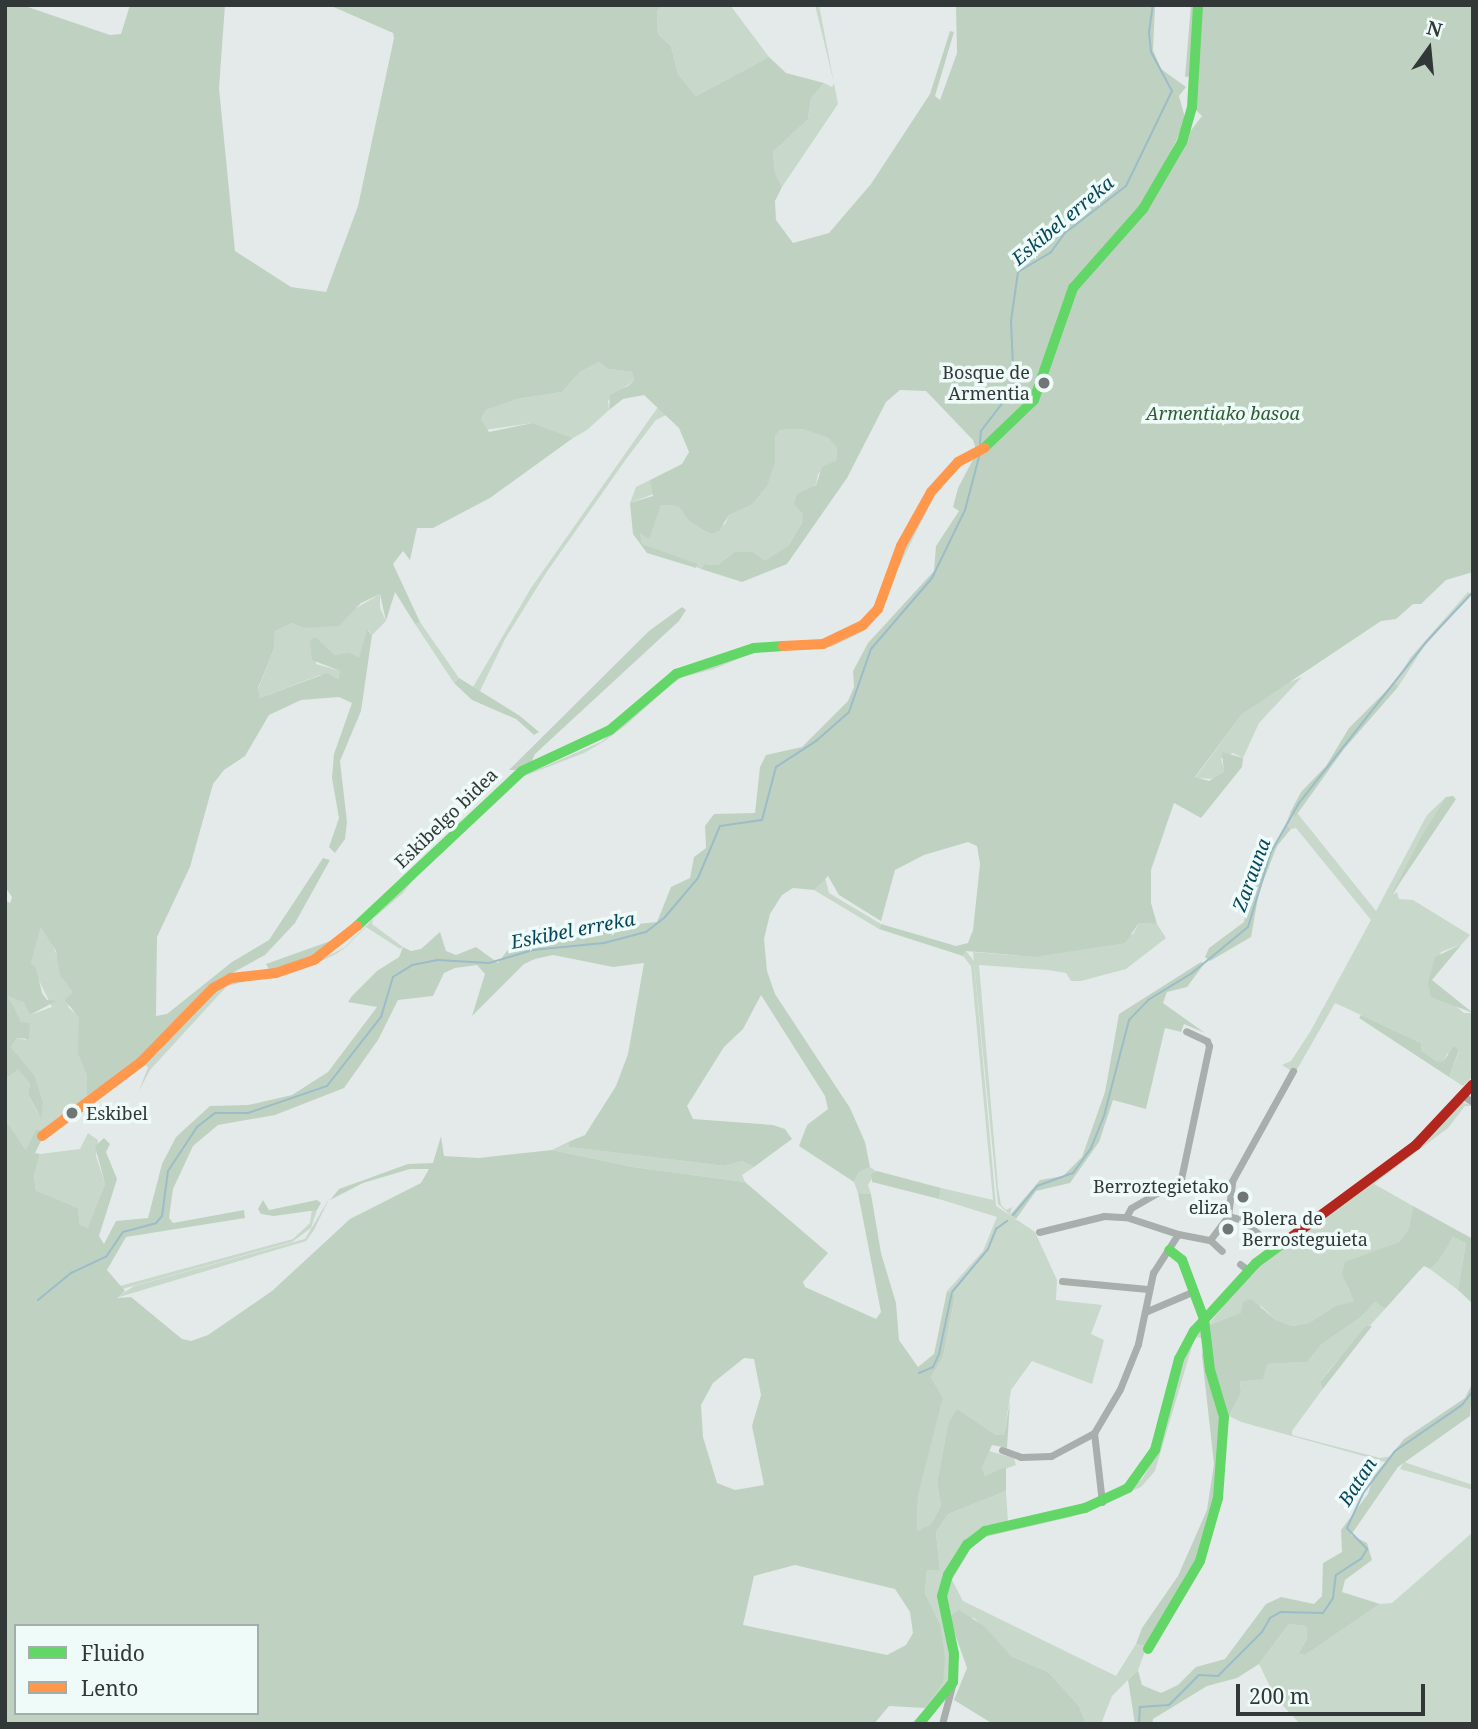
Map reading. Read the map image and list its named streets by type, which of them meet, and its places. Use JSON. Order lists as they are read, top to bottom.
{
  "streets": {
    "street": ["Eskibelgo bidea"]
  },
  "water": ["Eskibel erreka", "Zarauna", "Batan"],
  "parks": ["Armentiako basoa"],
  "places": [
    "Bosque de Armentia",
    "Eskibel",
    "Berroztegietako eliza",
    "Bolera de Berrosteguieta"
  ],
  "legend": ["Fluido", "Lento"],
  "scale_bar": "200 m",
  "north": "top"
}
